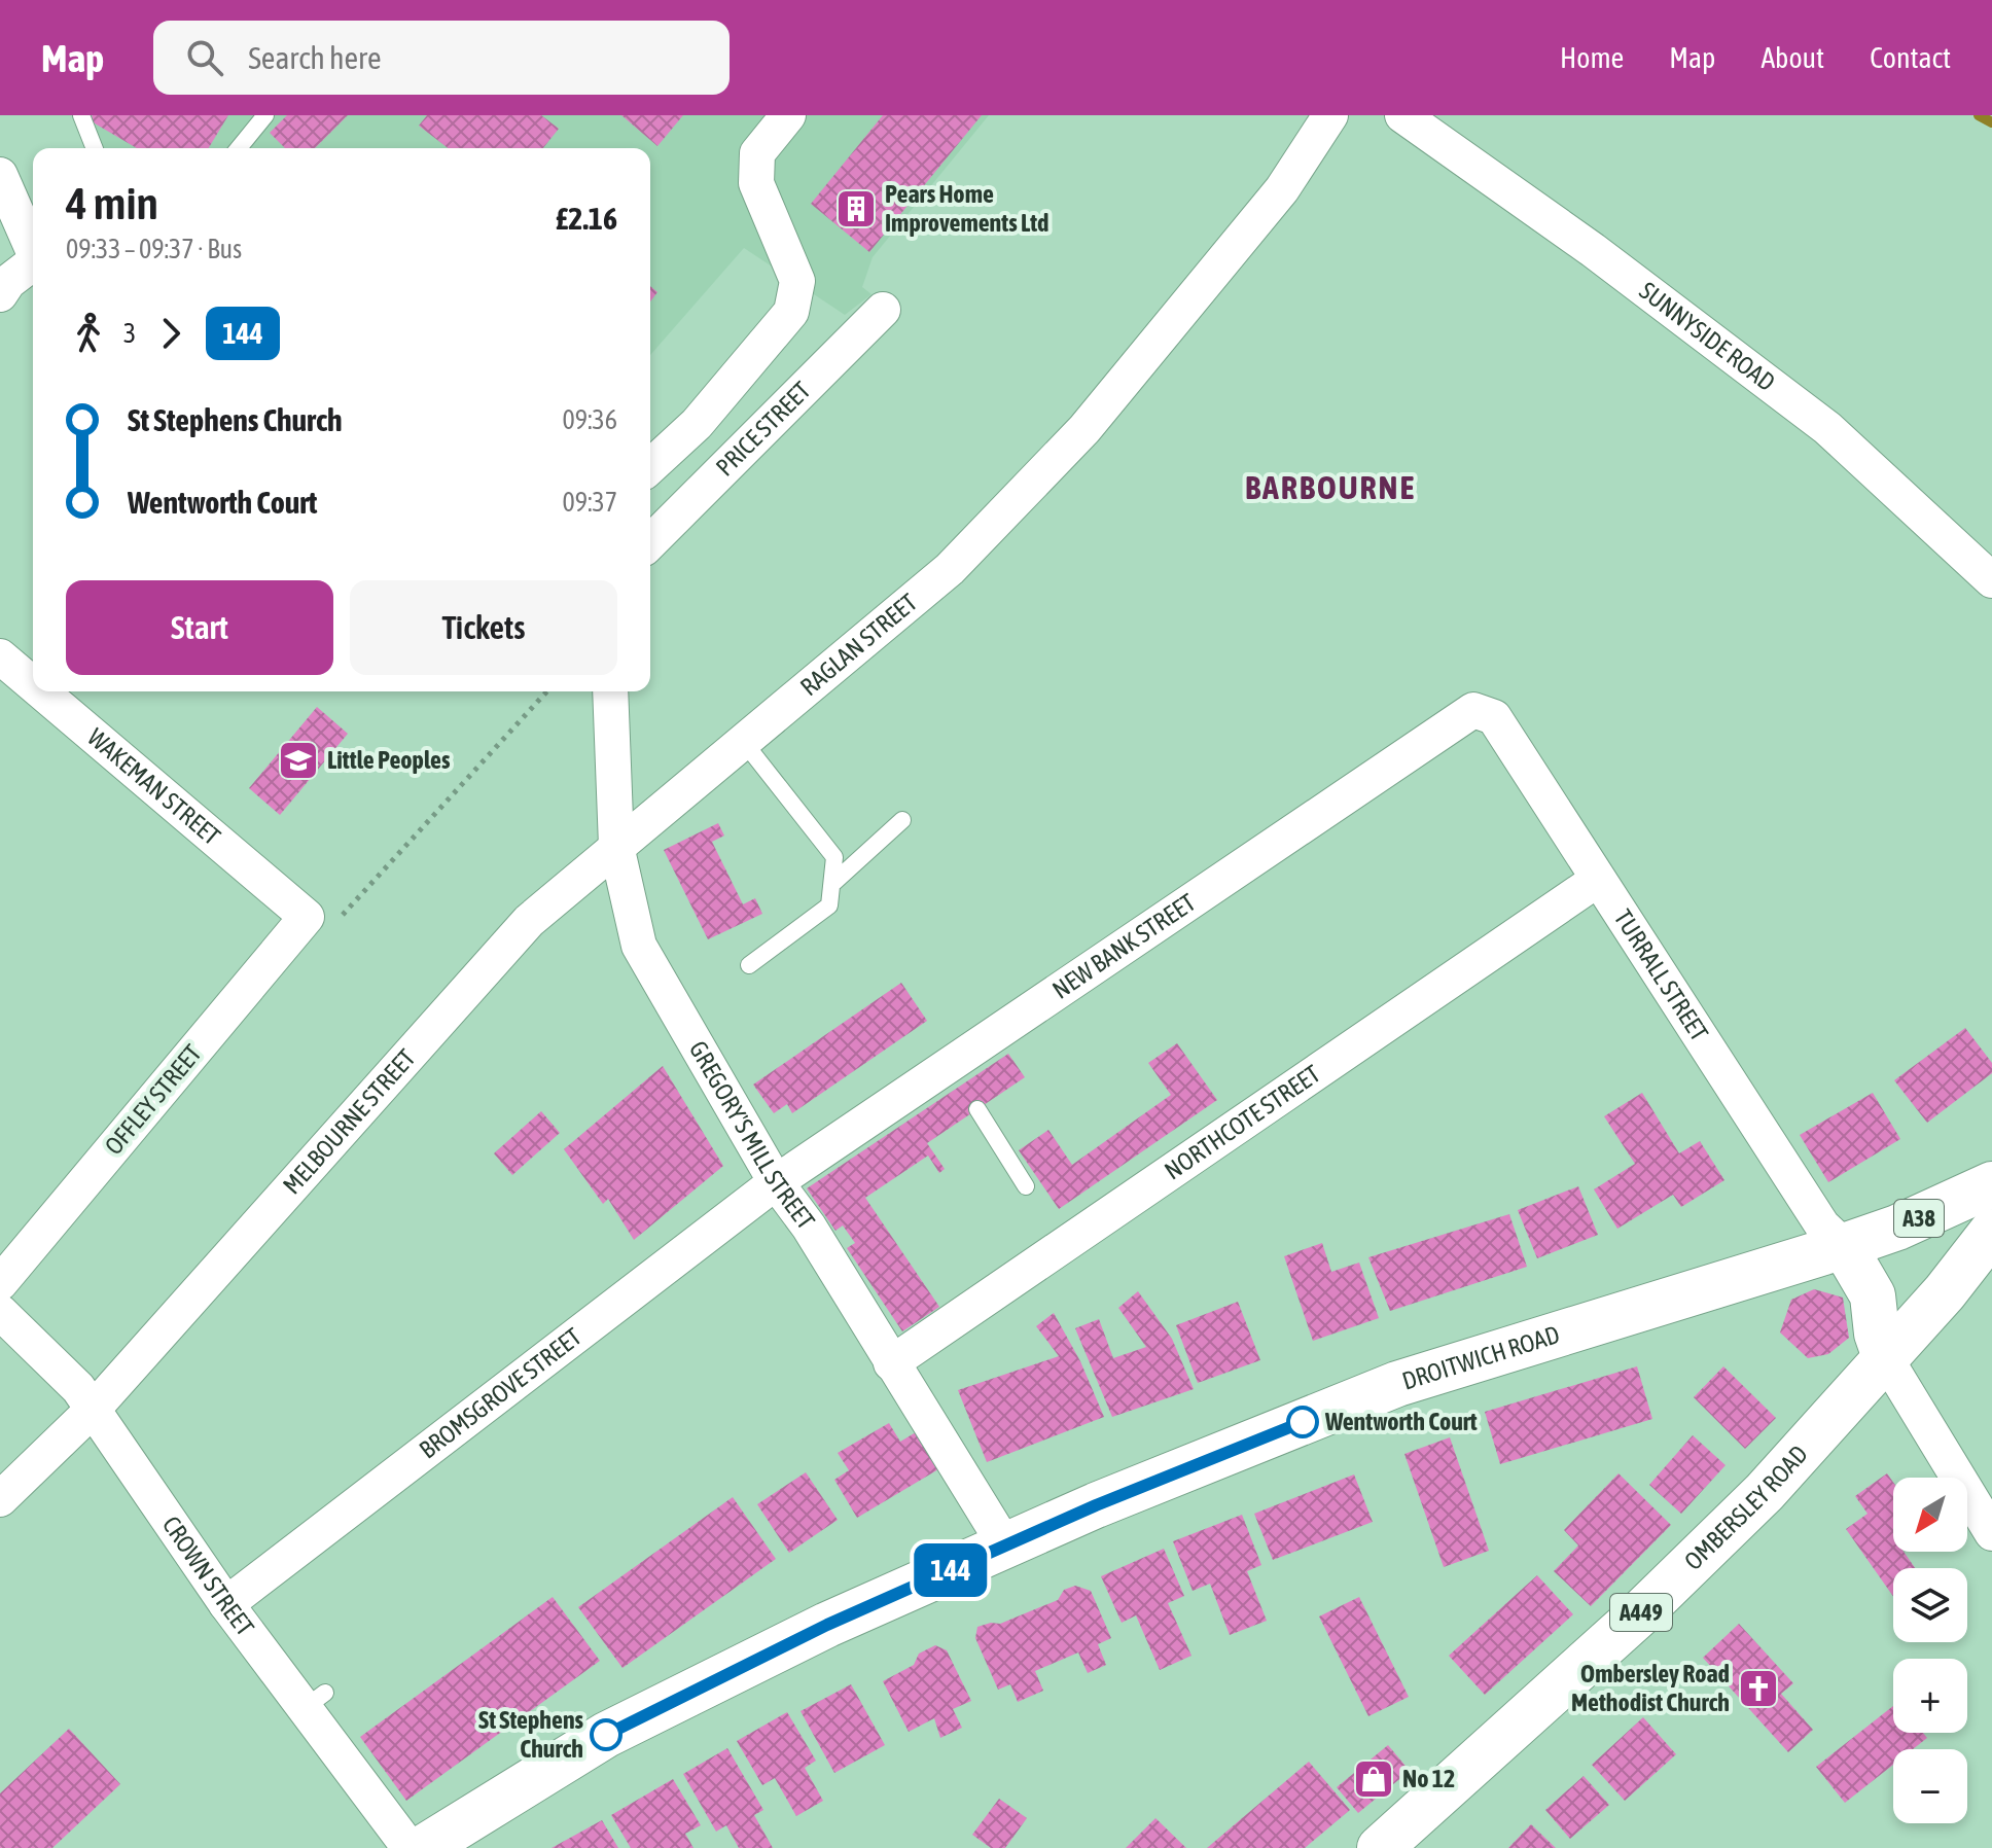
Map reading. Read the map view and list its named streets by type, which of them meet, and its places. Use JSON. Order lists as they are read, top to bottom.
{
  "streets": {
    "main road": [
      "A38",
      "DROITWICH ROAD",
      "OMBERSLEY ROAD",
      "A449"
    ],
    "street": [
      "SUNNYSIDE ROAD",
      "PRICE STREET",
      "RAGLAN STREET",
      "WAKEMAN STREET",
      "NEW BANK STREET",
      "TURRALL STREET",
      "OFFLEY STREET",
      "MELBOURNE STREET",
      "NORTHCOTE STREET",
      "GREGORY'S MILL STREET",
      "BROMSGROVE STREET",
      "CROWN STREET"
    ]
  },
  "crossings": [
    ["RAGLAN STREET", "MELBOURNE STREET"],
    ["RAGLAN STREET", "GREGORY'S MILL STREET"],
    ["WAKEMAN STREET", "OFFLEY STREET"],
    ["NEW BANK STREET", "TURRALL STREET"],
    ["NEW BANK STREET", "GREGORY'S MILL STREET"],
    ["NEW BANK STREET", "BROMSGROVE STREET"],
    ["TURRALL STREET", "NORTHCOTE STREET"],
    ["TURRALL STREET", "A38"],
    ["TURRALL STREET", "DROITWICH ROAD"],
    ["MELBOURNE STREET", "GREGORY'S MILL STREET"],
    ["MELBOURNE STREET", "CROWN STREET"],
    ["NORTHCOTE STREET", "GREGORY'S MILL STREET"],
    ["GREGORY'S MILL STREET", "DROITWICH ROAD"],
    ["GREGORY'S MILL STREET", "BROMSGROVE STREET"],
    ["A38", "DROITWICH ROAD"],
    ["BROMSGROVE STREET", "CROWN STREET"],
    ["OMBERSLEY ROAD", "A449"]
  ],
  "districts": ["BARBOURNE"],
  "places": {
    "building": ["Pears Home Improvements Ltd"],
    "school or university": ["Little Peoples"],
    "other": ["Wentworth Court", "St Stephens Church"],
    "church": ["Ombersley Road Methodist Church"],
    "shop": ["No 12"]
  },
  "lines": ["bus line 144"],
  "north": "bottom left",
  "page": {
    "header": "Map",
    "search": "Search here",
    "nav": [
      "Home",
      "Map",
      "About",
      "Contact"
    ],
    "on_map": "144",
    "heading": ["4 min", "09:33 – 09:37 · Bus", "£2.16"],
    "legs": ["3", "144"],
    "list": [
      {
        "name": "St Stephens Church",
        "value": "09:36"
      },
      {
        "name": "Wentworth Court",
        "value": "09:37"
      }
    ],
    "buttons": ["Start", "Tickets"],
    "map_buttons": ["+", "−"]
  }
}
